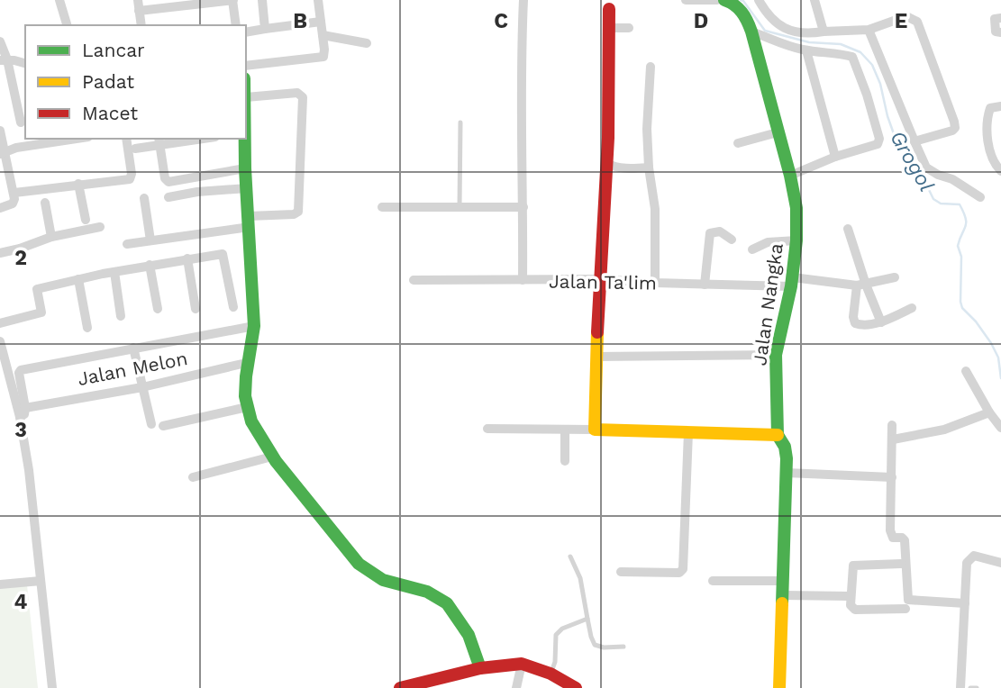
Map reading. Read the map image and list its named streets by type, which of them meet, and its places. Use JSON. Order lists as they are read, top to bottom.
{
  "streets": {
    "main road": ["Jalan Nangka"],
    "street": ["Jalan Ta'lim", "Jalan Melon"]
  },
  "crossings": [
    ["Jalan Ta'lim", "Jalan Nangka"]
  ],
  "water": ["Grogol"],
  "legend": ["Lancar", "Padat", "Macet"],
  "grid": {
    "columns": [
      "B",
      "C",
      "D",
      "E"
    ],
    "rows": ["2", "3", "4"]
  }
}
